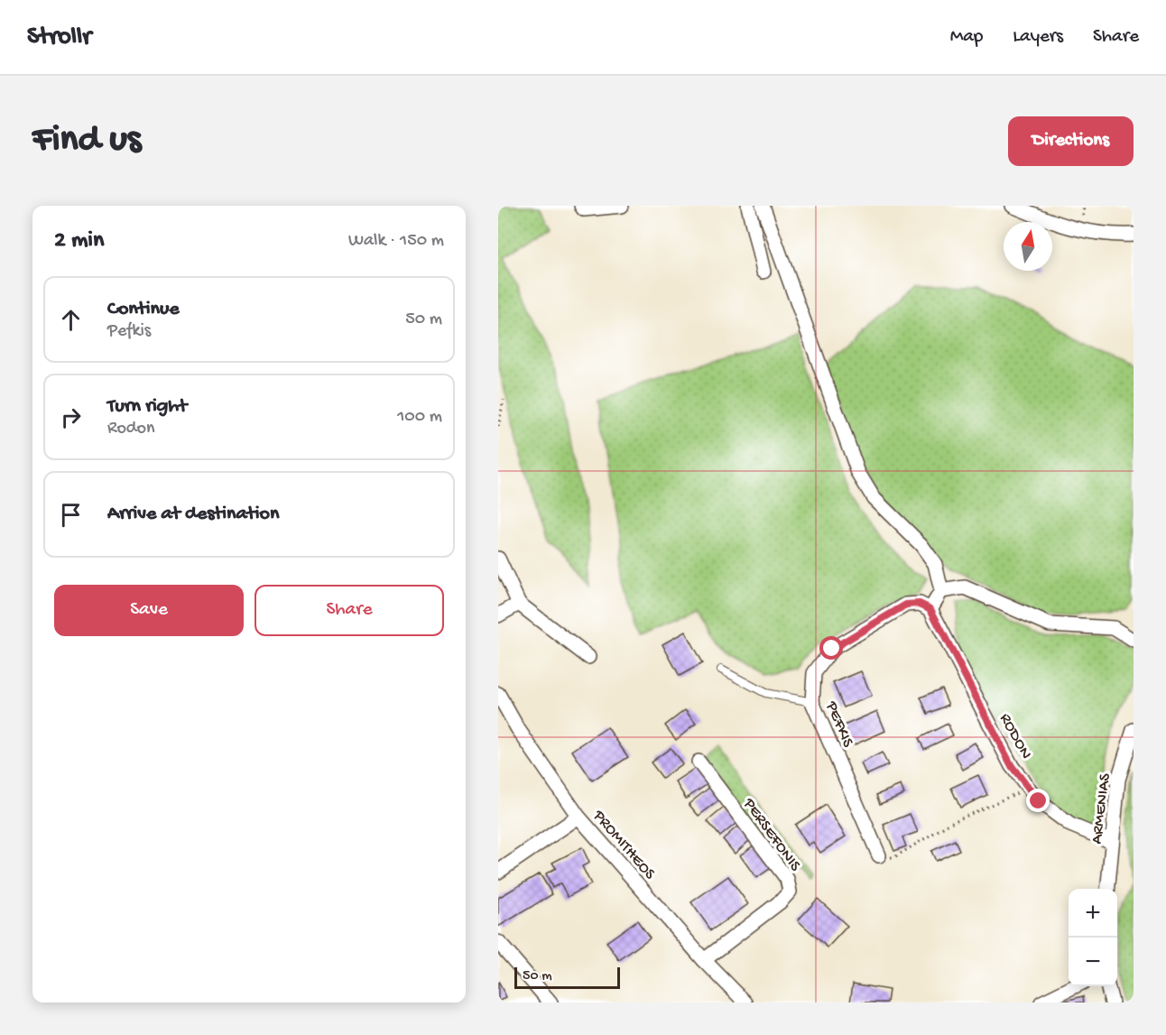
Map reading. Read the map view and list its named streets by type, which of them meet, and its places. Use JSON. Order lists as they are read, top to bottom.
{
  "streets": {
    "street": [
      "PEFKIS",
      "RODON",
      "ARMENIAS",
      "PERSEFONIS",
      "PROMITHEOS"
    ]
  },
  "crossings": [
    ["PEFKIS", "RODON"],
    ["RODON", "ARMENIAS"],
    ["PERSEFONIS", "PROMITHEOS"]
  ],
  "scale_bar": "50 m",
  "north": "top",
  "page": {
    "header": "Strollr",
    "nav": ["Map", "Layers", "Share"],
    "buttons": [
      "Directions",
      ["Save", "Share"]
    ],
    "title": "Find us",
    "heading": ["2 min", "Walk · 150 m"],
    "list": [
      ["Continue", "Pefkis", "50 m"],
      ["Turn right", "Rodon", "100 m"],
      "Arrive at destination"
    ],
    "map_buttons": ["+", "−"],
    "scale": "50 m"
  }
}
